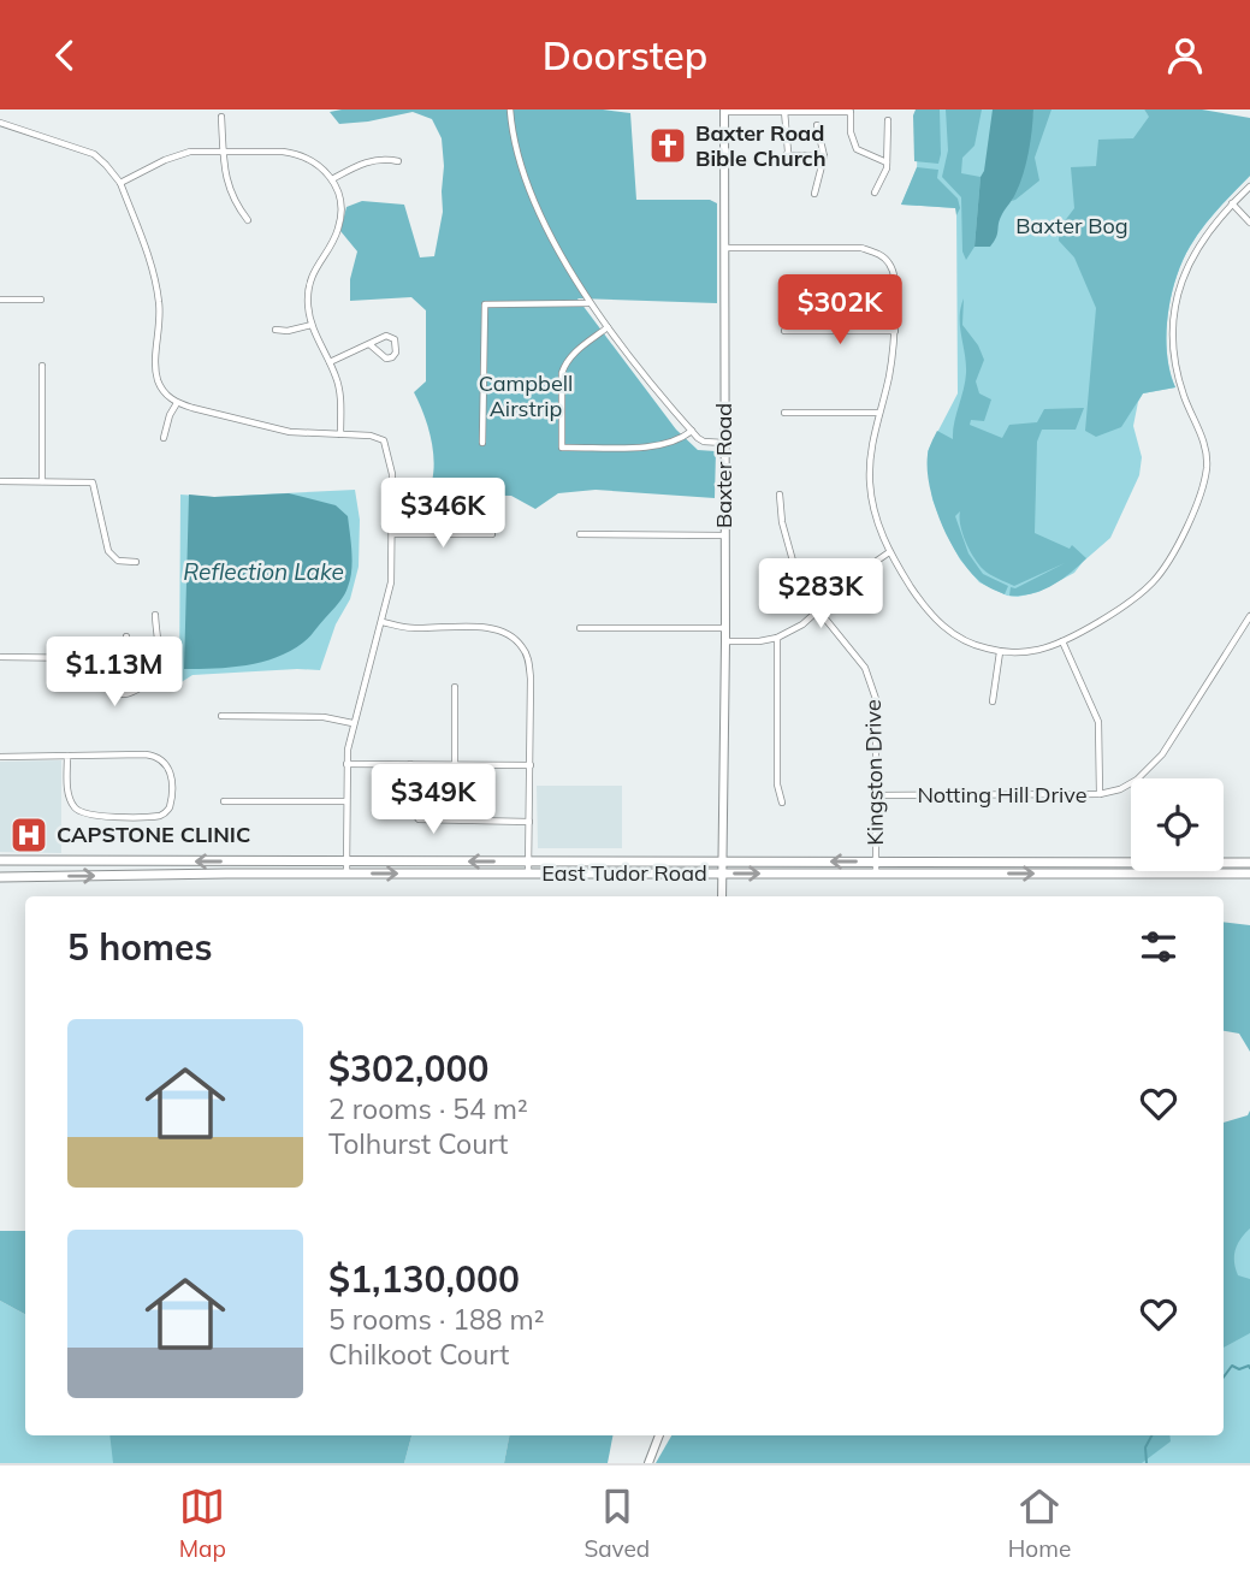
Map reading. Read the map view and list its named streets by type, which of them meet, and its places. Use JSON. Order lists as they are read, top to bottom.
{
  "streets": {
    "main road": ["East Tudor Road"],
    "street": ["Baxter Road", "Kingston Drive", "Notting Hill Drive"]
  },
  "crossings": [
    ["Baxter Road", "East Tudor Road"],
    ["Kingston Drive", "Notting Hill Drive"],
    ["Kingston Drive", "East Tudor Road"]
  ],
  "water": ["Reflection Lake"],
  "parks": ["Baxter Bog", "Campbell Airstrip"],
  "places": {
    "church": ["Baxter Road Bible Church"],
    "hospital": ["CAPSTONE CLINIC"]
  },
  "page": {
    "header": "Doorstep",
    "price": [
      "$302K",
      "$346K",
      "$283K",
      "$1.13M",
      "$349K"
    ],
    "heading": "5 homes",
    "list": [
      {
        "name": "$302,000",
        "note": "2 rooms · 54 m² · Tolhurst Court"
      },
      {
        "name": "$1,130,000",
        "note": "5 rooms · 188 m² · Chilkoot Court"
      }
    ],
    "tabs": ["Map", "Saved", "Home"]
  }
}
